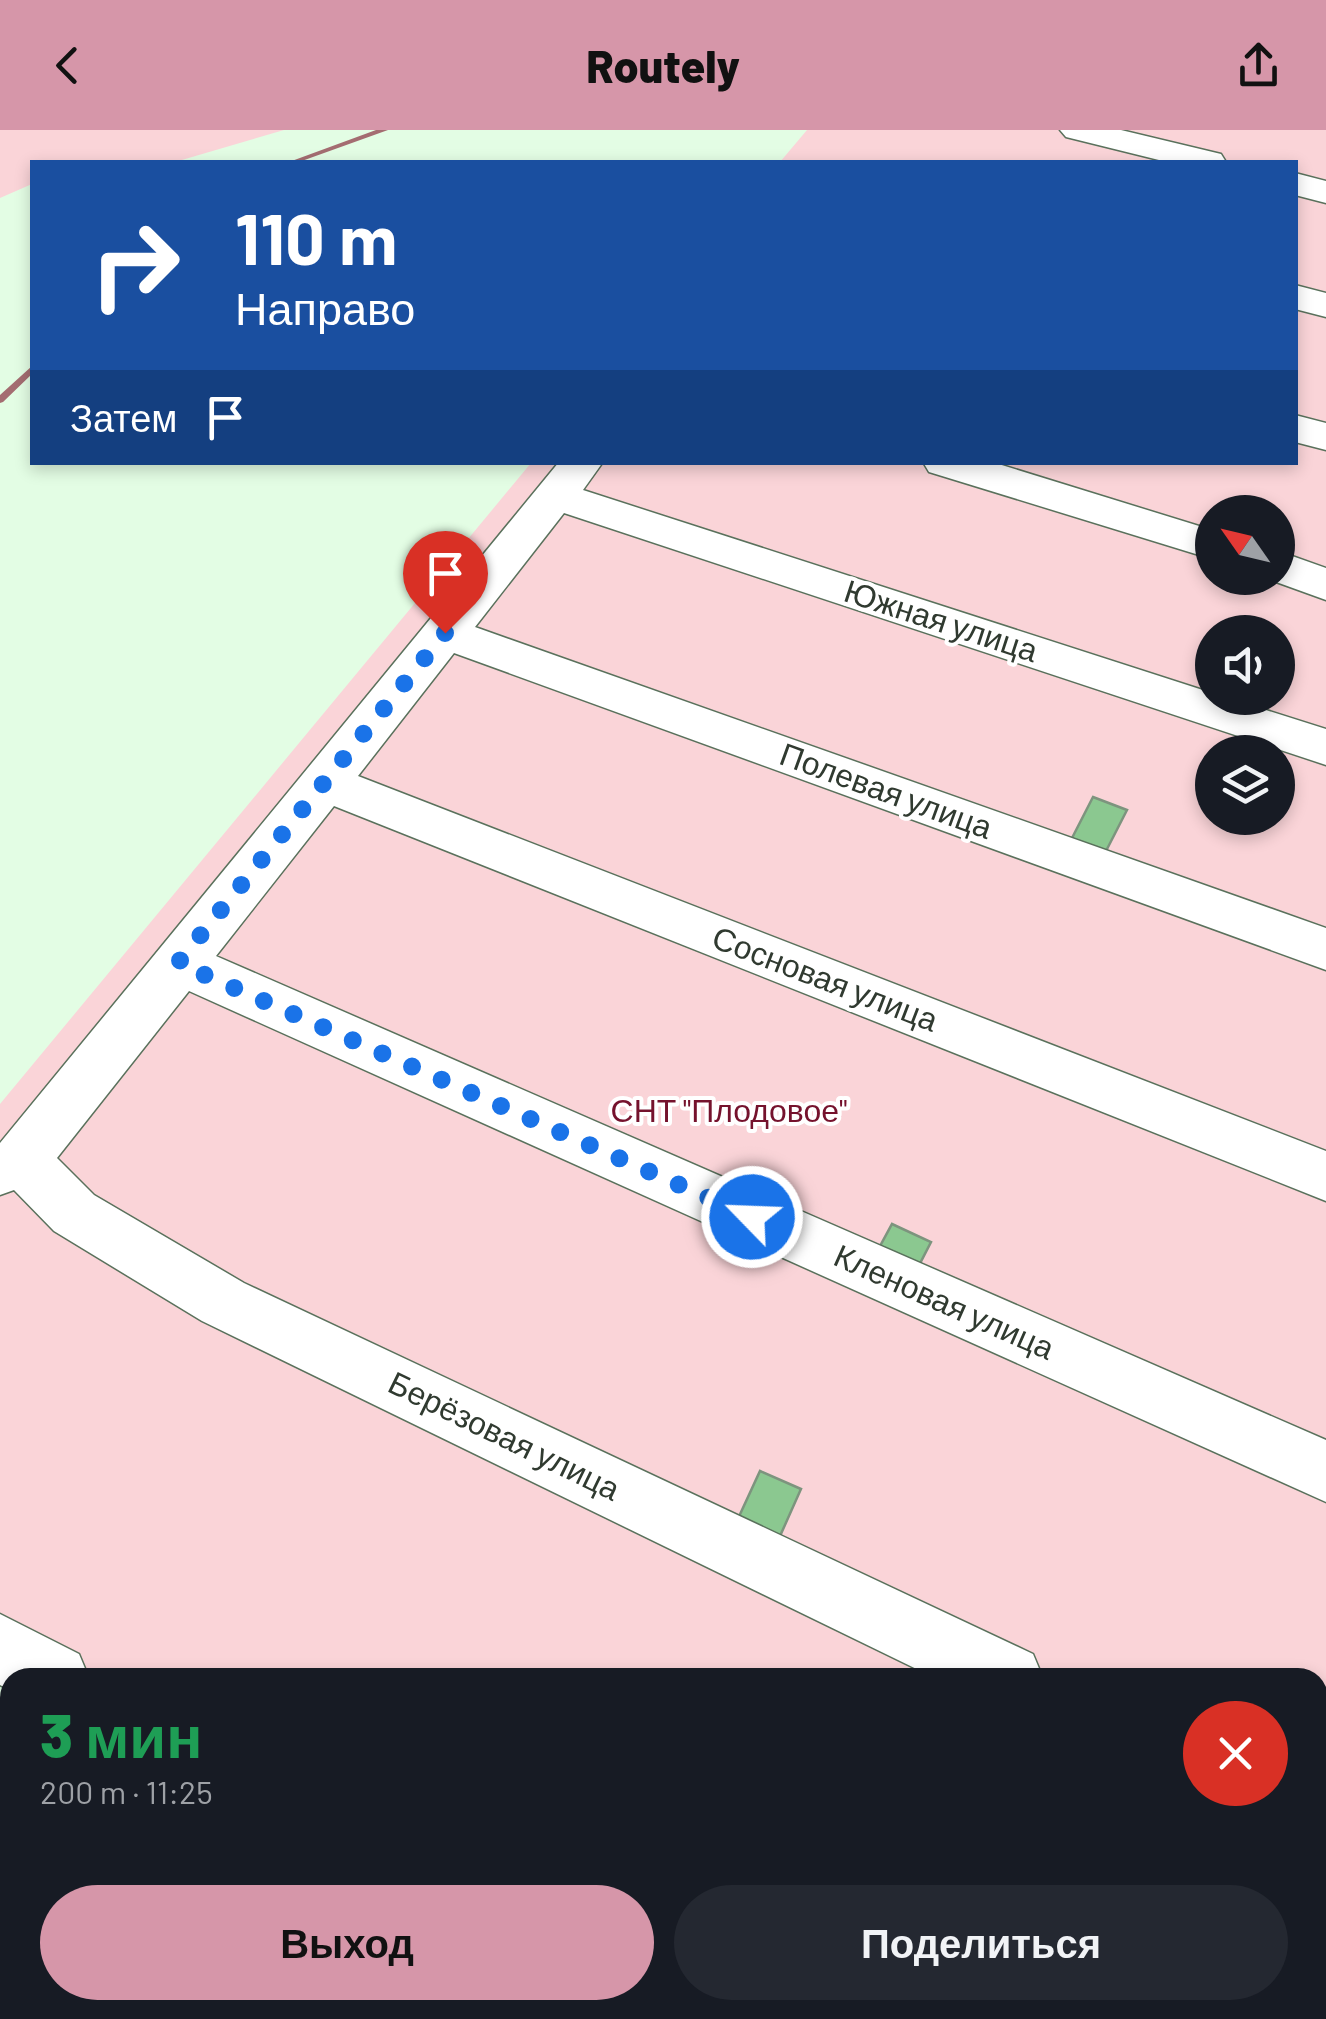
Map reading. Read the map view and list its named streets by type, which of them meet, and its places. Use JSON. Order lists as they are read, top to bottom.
{
  "streets": {
    "lane": [
      "Южная улица",
      "Полевая улица",
      "Сосновая улица",
      "Кленовая улица",
      "Берёзовая улица"
    ]
  },
  "parks": ["СНТ \"Плодовое\""],
  "north": "top left",
  "page": {
    "header": "Routely",
    "turn": ["110 m", "Направо"],
    "then": "Затем",
    "heading": ["3 мин", "200 m · 11:25"],
    "buttons": ["Выход", "Поделиться"]
  }
}
